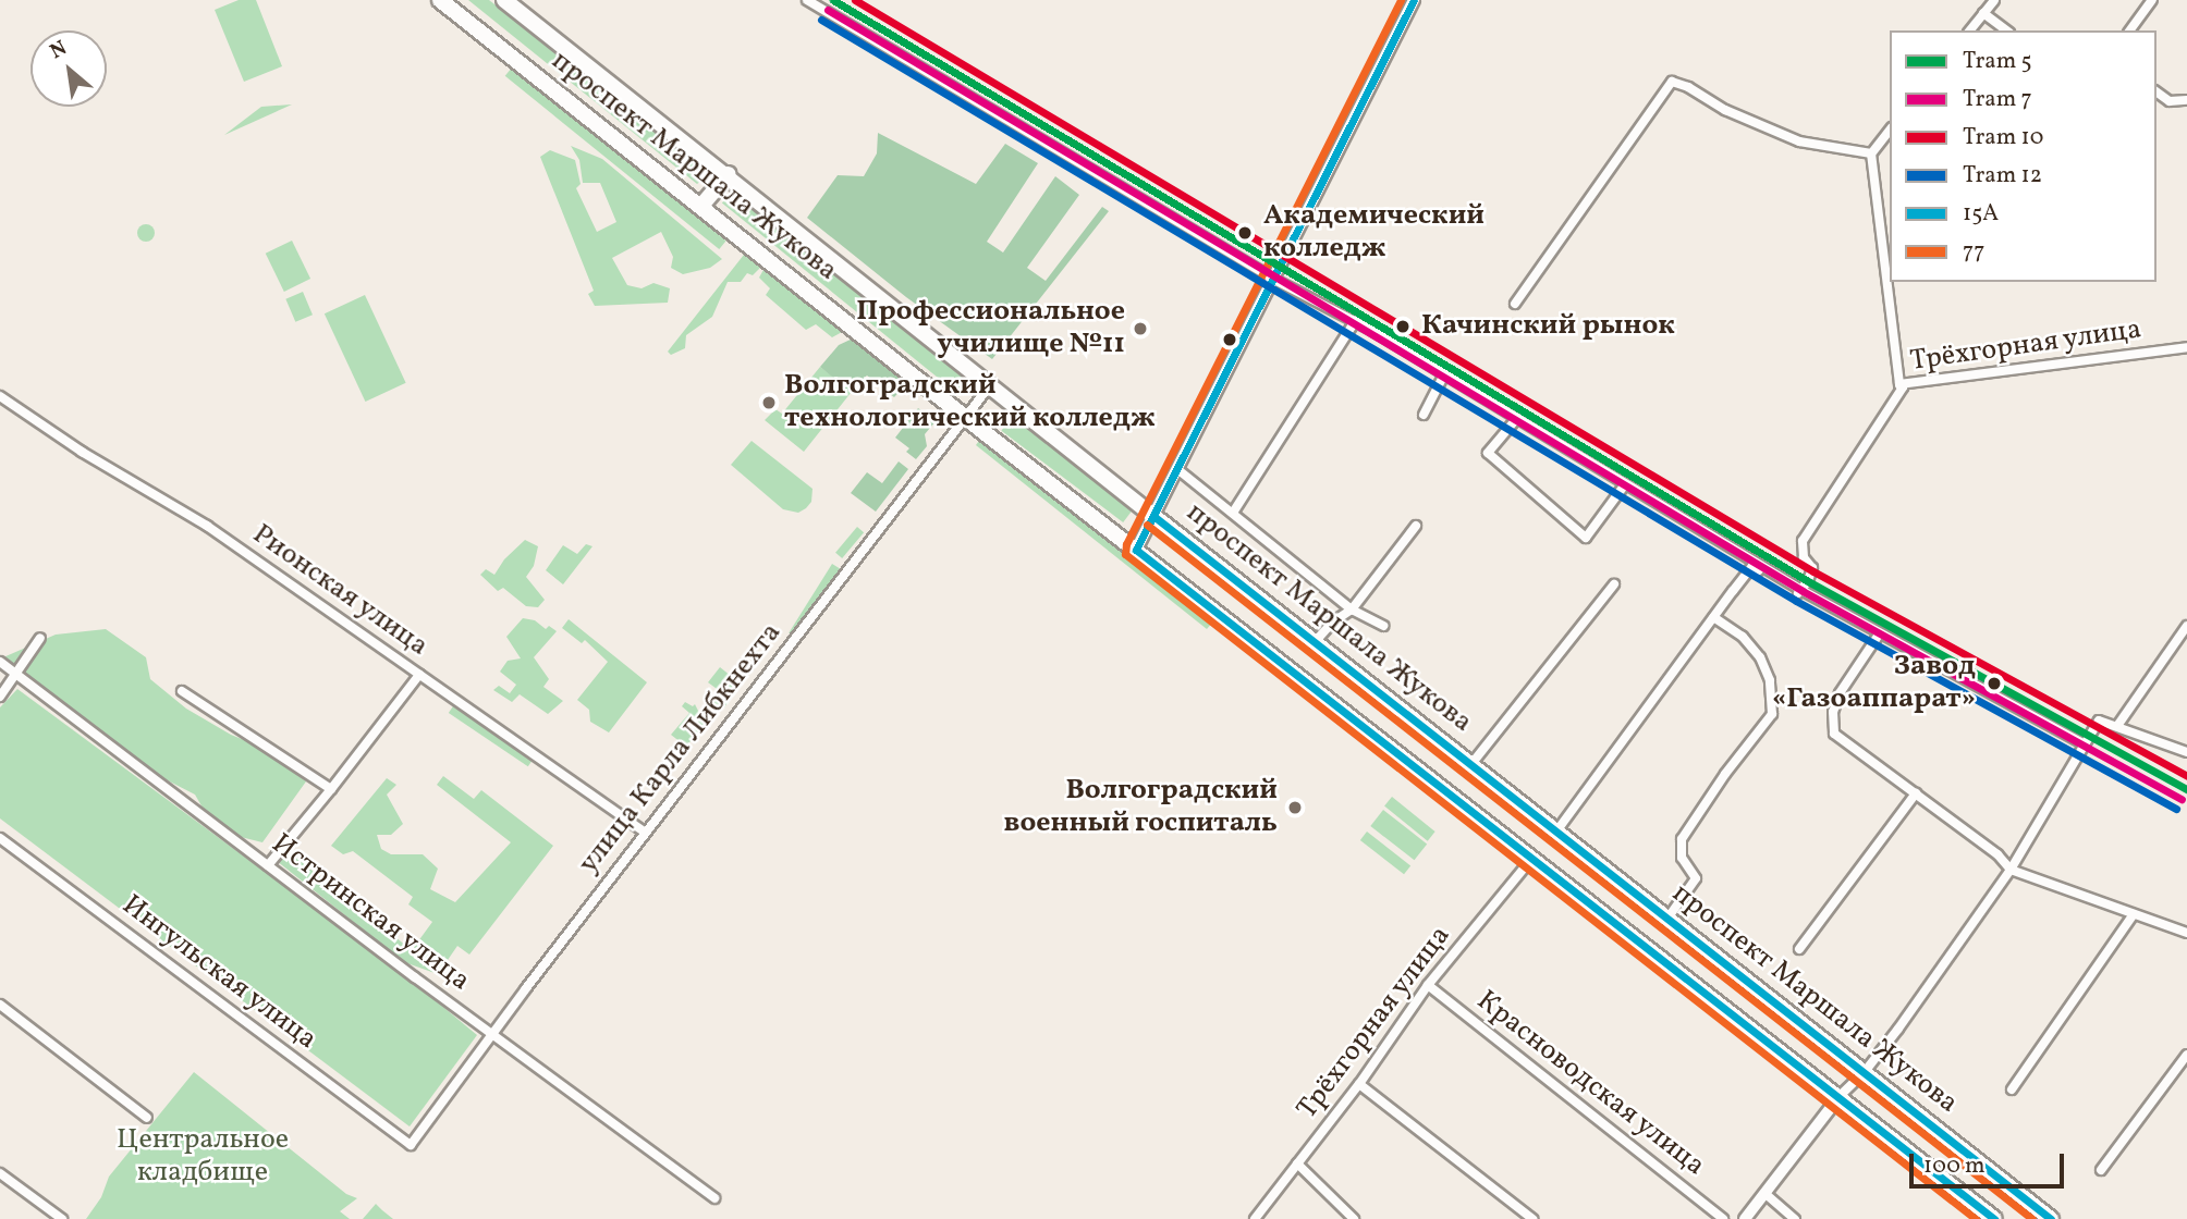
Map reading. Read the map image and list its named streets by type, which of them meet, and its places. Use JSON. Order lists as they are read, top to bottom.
{
  "streets": {
    "highway": ["проспект Маршала Жукова"],
    "street": [
      "Трёхгорная улица",
      "Рионская улица",
      "улица Карла Либкнехта",
      "Истринская улица",
      "Ингульская улица",
      "Красноводская улица"
    ]
  },
  "crossings": [
    ["проспект Маршала Жукова", "Трёхгорная улица"],
    ["проспект Маршала Жукова", "улица Карла Либкнехта"],
    ["Трёхгорная улица", "Красноводская улица"],
    ["Рионская улица", "улица Карла Либкнехта"],
    ["улица Карла Либкнехта", "Истринская улица"],
    ["улица Карла Либкнехта", "Ингульская улица"]
  ],
  "parks": ["Центральное кладбище"],
  "places": [
    "Академический колледж",
    "Качинский рынок",
    "Профессиональное училище №11",
    "Волгоградский технологический колледж",
    "Завод «Газоаппарат»",
    "Волгоградский военный госпиталь"
  ],
  "lines": [
    "tram line 5",
    "tram line 10",
    "transit line 15А",
    "transit line 77",
    "tram line 7",
    "tram line 12"
  ],
  "legend": [
    "Tram 5",
    "Tram 7",
    "Tram 10",
    "Tram 12",
    "15А",
    "77"
  ],
  "scale_bar": "100 m",
  "north": "top left"
}
